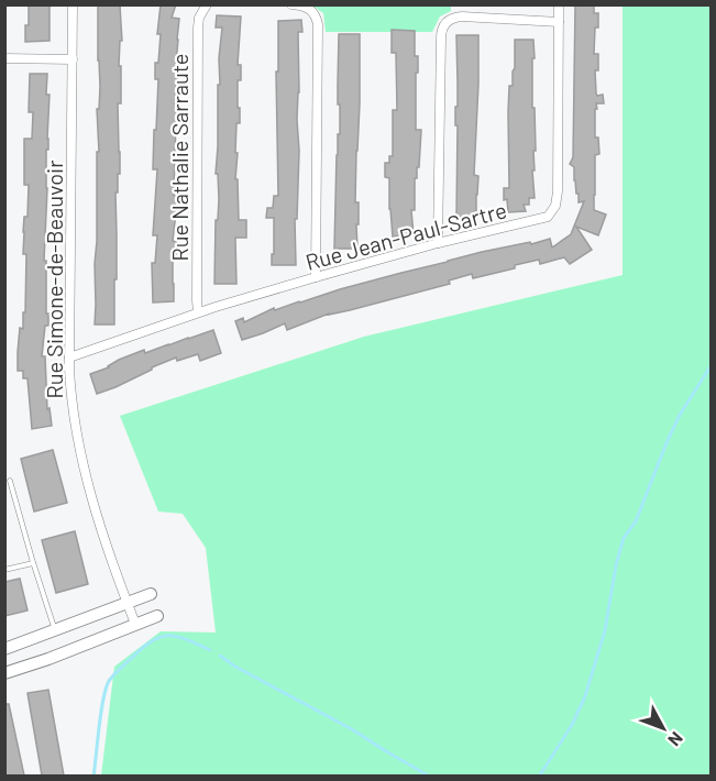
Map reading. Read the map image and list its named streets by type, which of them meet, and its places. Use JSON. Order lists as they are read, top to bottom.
{
  "streets": {
    "street": ["Rue Nathalie Sarraute", "Rue Jean-Paul-Sartre", "Rue Simone-de-Beauvoir"]
  },
  "crossings": [
    ["Rue Nathalie Sarraute", "Rue Jean-Paul-Sartre"],
    ["Rue Jean-Paul-Sartre", "Rue Simone-de-Beauvoir"]
  ],
  "north": "bottom right"
}
